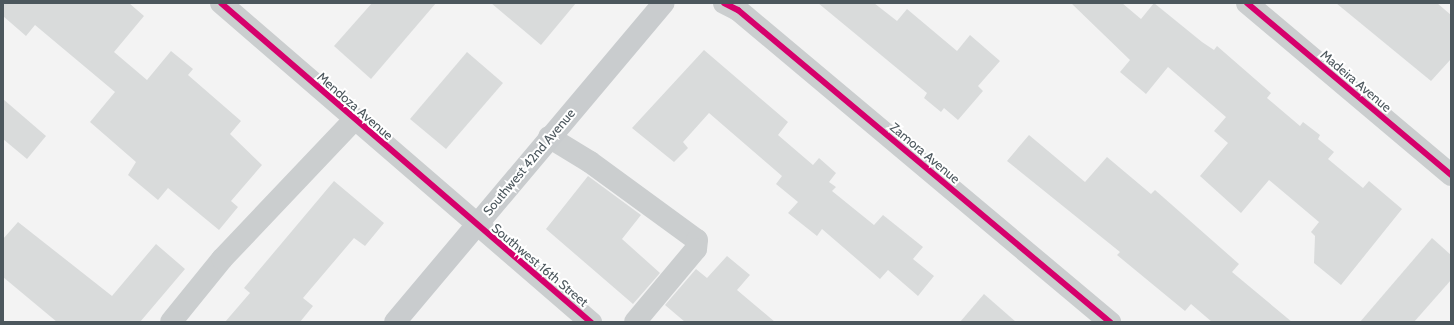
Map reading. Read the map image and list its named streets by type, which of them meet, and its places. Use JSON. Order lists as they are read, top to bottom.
{
  "streets": {
    "main road": ["Southwest 42nd Avenue"],
    "street": [
      "Madeira Avenue",
      "Mendoza Avenue",
      "Zamora Avenue",
      "Southwest 16th Street"
    ]
  },
  "crossings": [
    ["Mendoza Avenue", "Southwest 42nd Avenue"],
    ["Mendoza Avenue", "Southwest 16th Street"],
    ["Southwest 42nd Avenue", "Southwest 16th Street"]
  ]
}
